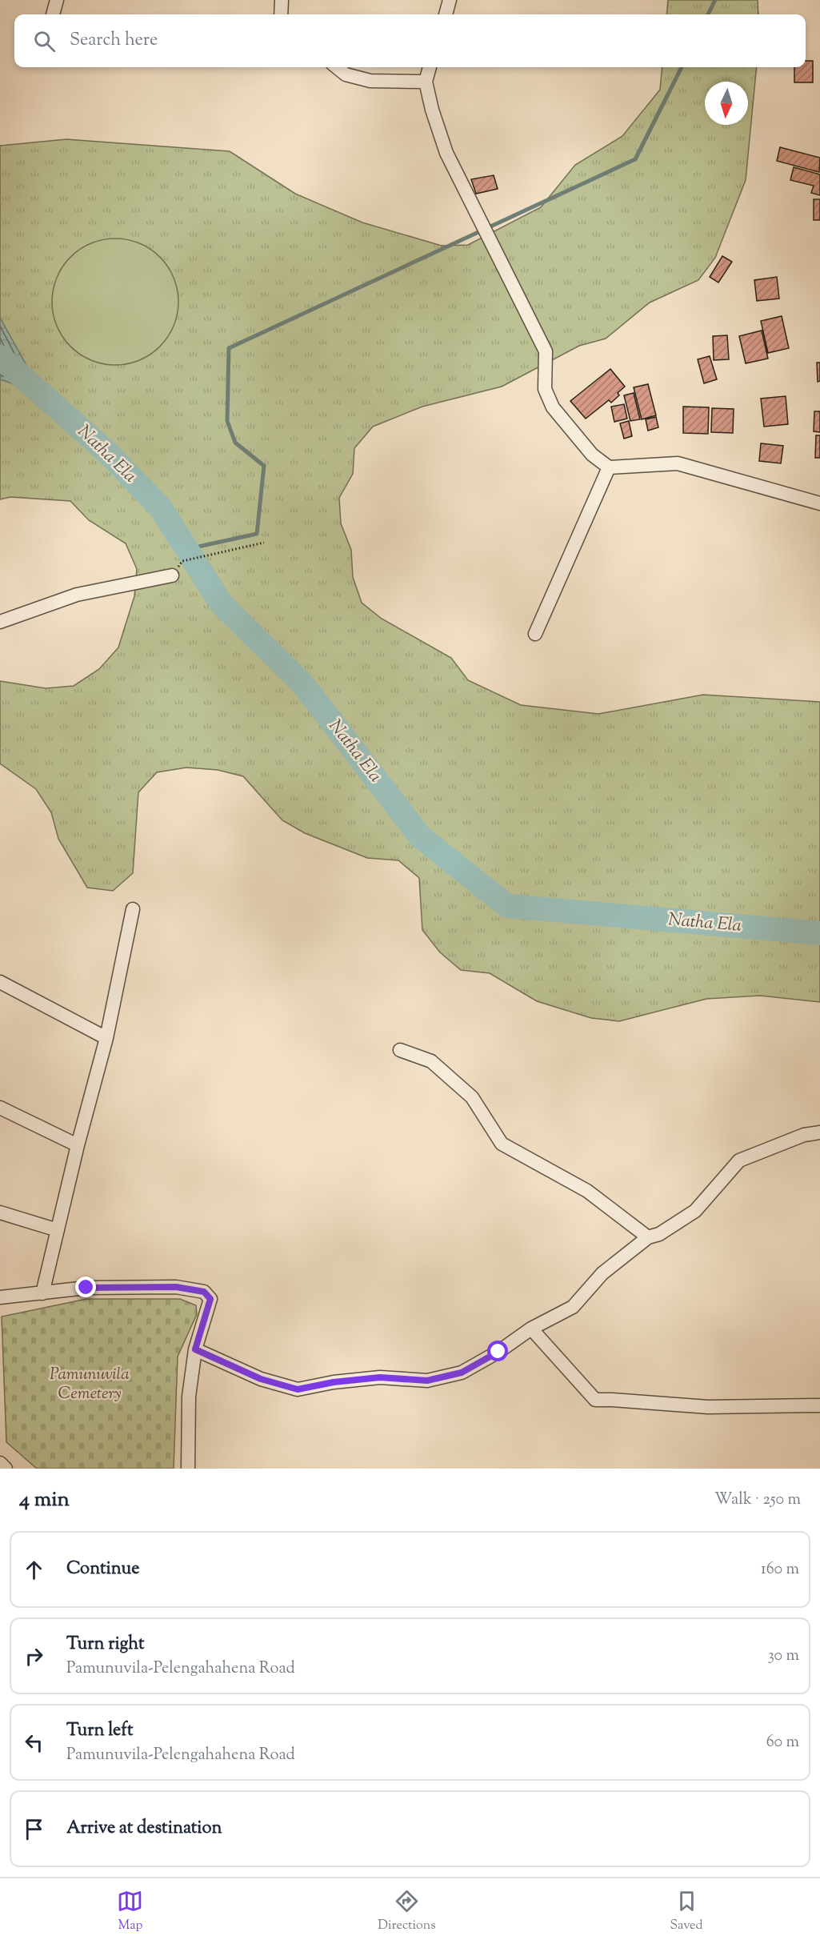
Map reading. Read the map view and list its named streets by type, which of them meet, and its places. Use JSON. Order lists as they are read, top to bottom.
{
  "water": ["Natha Ela"],
  "parks": ["Pamunuvila Cemetery"],
  "north": "bottom",
  "page": {
    "search": "Search here",
    "heading": ["4 min", "Walk · 250 m"],
    "list": [
      ["Continue", "160 m"],
      ["Turn right", "Pamunuvila-Pelengahahena Road", "30 m"],
      ["Turn left", "Pamunuvila-Pelengahahena Road", "60 m"],
      "Arrive at destination"
    ],
    "nav": ["Map", "Directions", "Saved"]
  }
}
